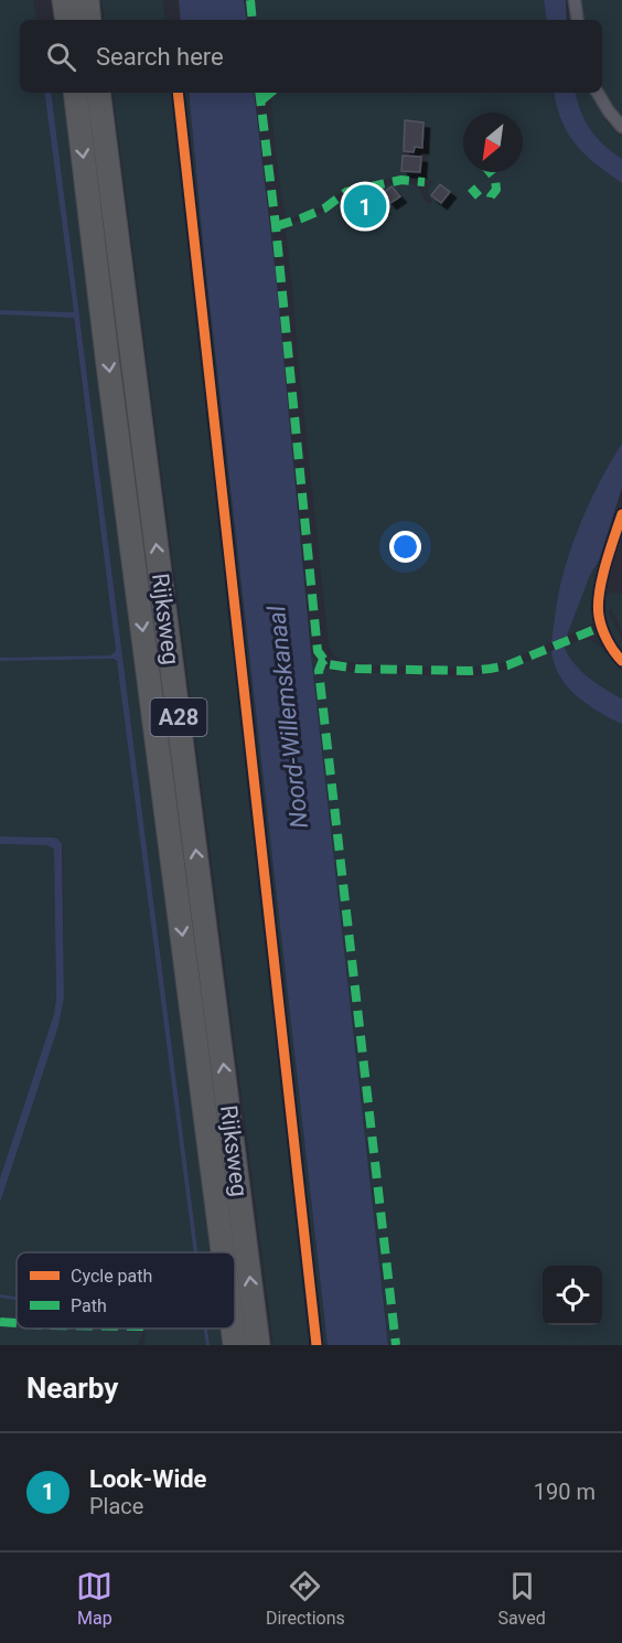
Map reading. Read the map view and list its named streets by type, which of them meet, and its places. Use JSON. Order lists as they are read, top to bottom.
{
  "streets": {
    "highway": ["Rijksweg", "A28"]
  },
  "water": ["Noord-Willemskanaal"],
  "legend": ["Cycle path", "Path"],
  "north": "bottom left",
  "page": {
    "search": "Search here",
    "pins": "1",
    "heading": "Nearby",
    "list": [
      {
        "mark": "1",
        "name": "Look-Wide",
        "note": "Place",
        "value": "190 m"
      }
    ],
    "nav": ["Map", "Directions", "Saved"]
  }
}
